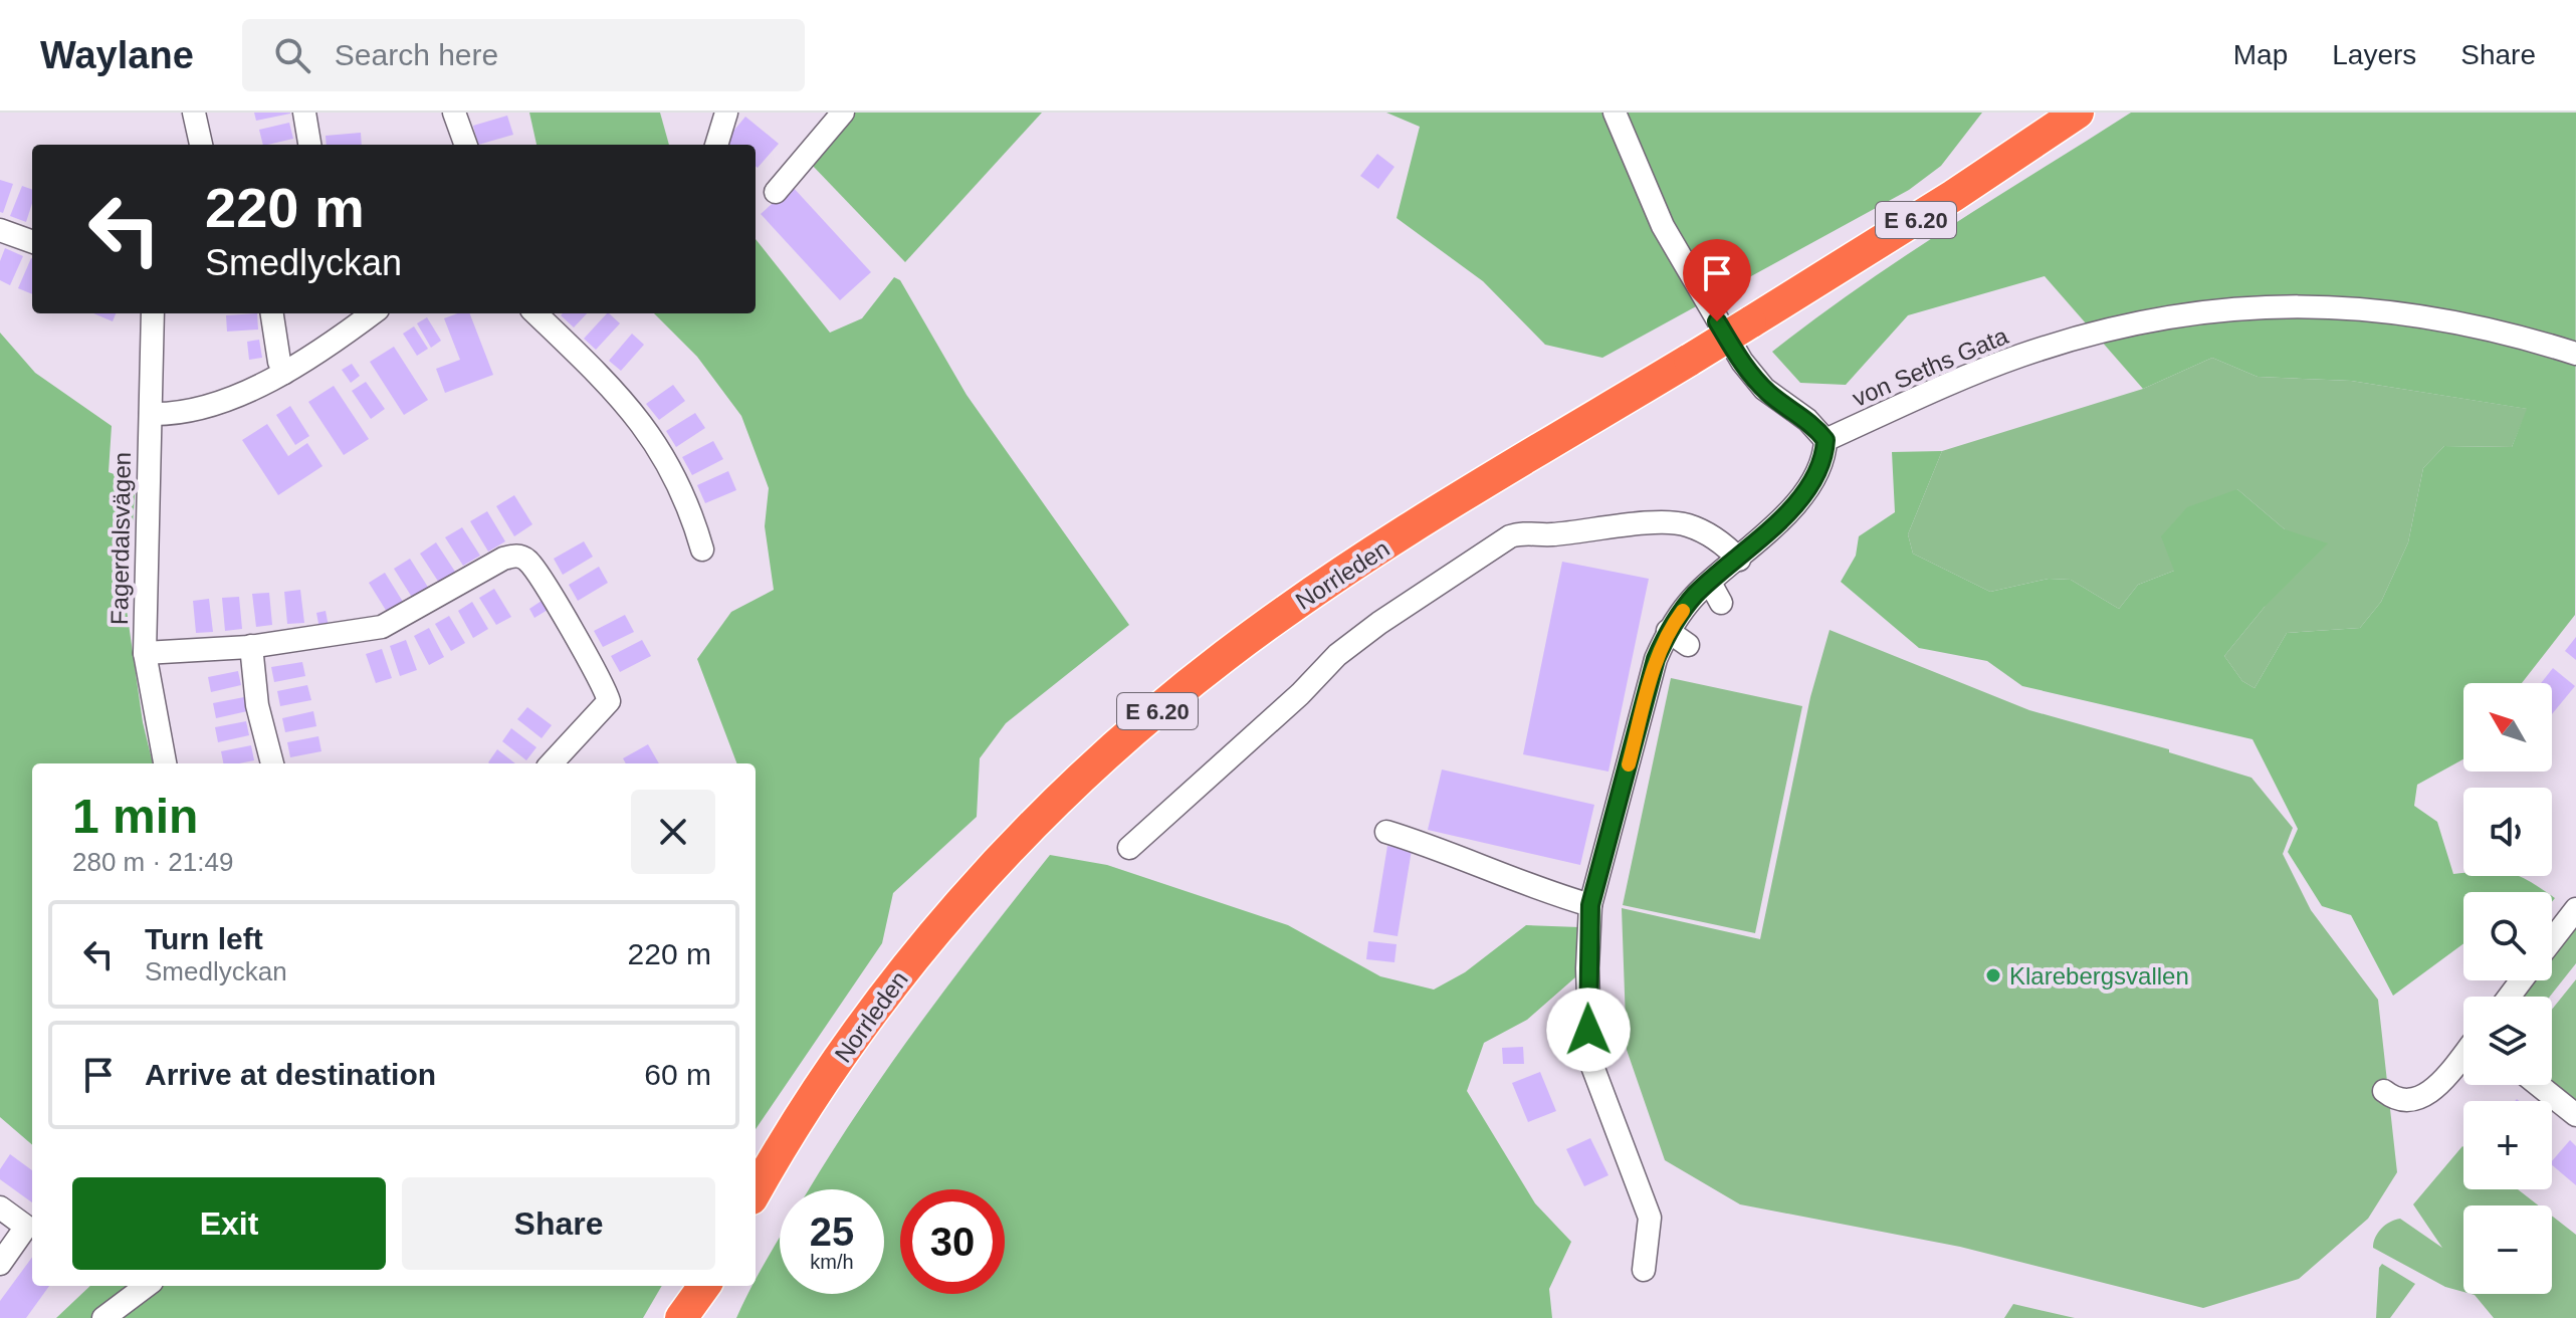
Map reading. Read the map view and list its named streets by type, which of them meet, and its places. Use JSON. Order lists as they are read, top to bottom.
{
  "streets": {
    "highway": ["E 6.20", "Norrleden"],
    "street": ["von Seths Gata", "Fagerdalsvägen"]
  },
  "places": ["Klarebergsvallen"],
  "north": "top left",
  "page": {
    "header": "Waylane",
    "search": "Search here",
    "nav": ["Map", "Layers", "Share"],
    "turn": ["220 m", "Smedlyckan"],
    "map_buttons": ["+", "−"],
    "heading": ["1 min", "280 m · 21:49"],
    "list": [
      {
        "name": "Turn left",
        "note": "Smedlyckan",
        "value": "220 m"
      },
      {
        "name": "Arrive at destination",
        "value": "60 m"
      }
    ],
    "buttons": ["Exit", "Share"],
    "speed": "25 km/h",
    "limit": "30"
  }
}
